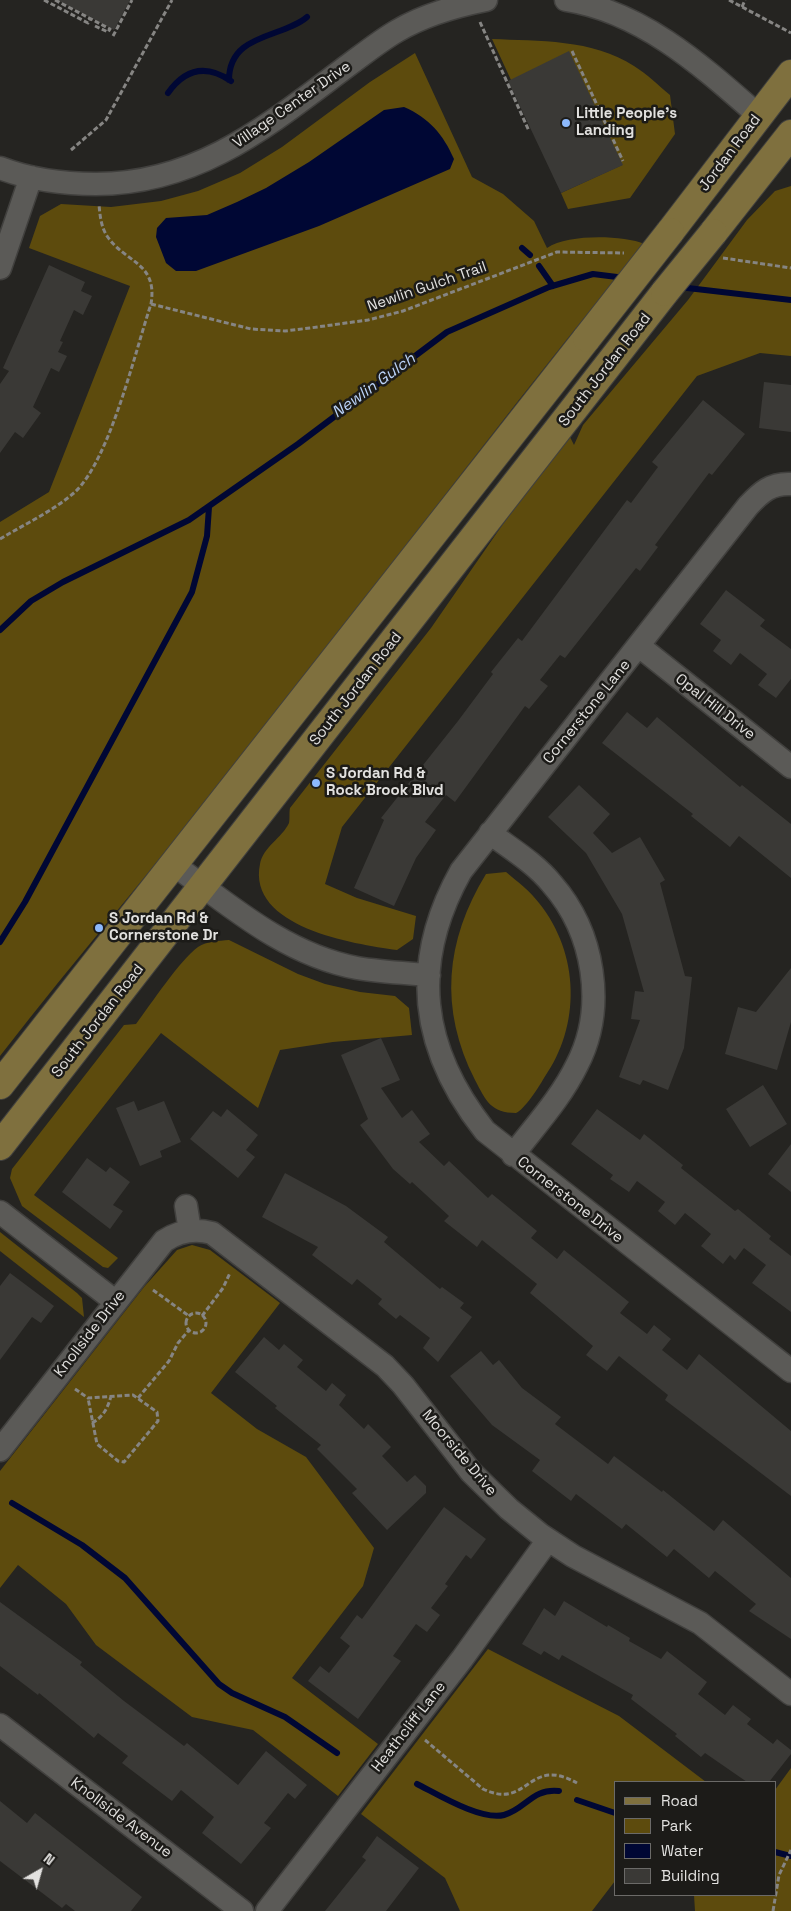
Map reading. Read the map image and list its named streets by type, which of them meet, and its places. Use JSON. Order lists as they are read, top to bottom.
{
  "streets": {
    "main road": ["Jordan Road", "South Jordan Road"],
    "street": [
      "Village Center Drive",
      "Opal Hill Drive",
      "Cornerstone Lane",
      "Cornerstone Drive",
      "Knollside Drive",
      "Moorside Drive",
      "Heathcliff Lane",
      "Knollside Avenue"
    ],
    "path": ["Newlin Gulch Trail"]
  },
  "crossings": [
    ["Opal Hill Drive", "Cornerstone Lane"],
    ["Cornerstone Lane", "Cornerstone Drive"],
    ["Knollside Drive", "Moorside Drive"],
    ["Moorside Drive", "Heathcliff Lane"]
  ],
  "water": ["Newlin Gulch"],
  "places": ["Little People's Landing", "S Jordan Rd & Rock Brook Blvd", "S Jordan Rd & Cornerstone Dr"],
  "legend": [
    "Road",
    "Park",
    "Water",
    "Building"
  ],
  "north": "top right"
}
